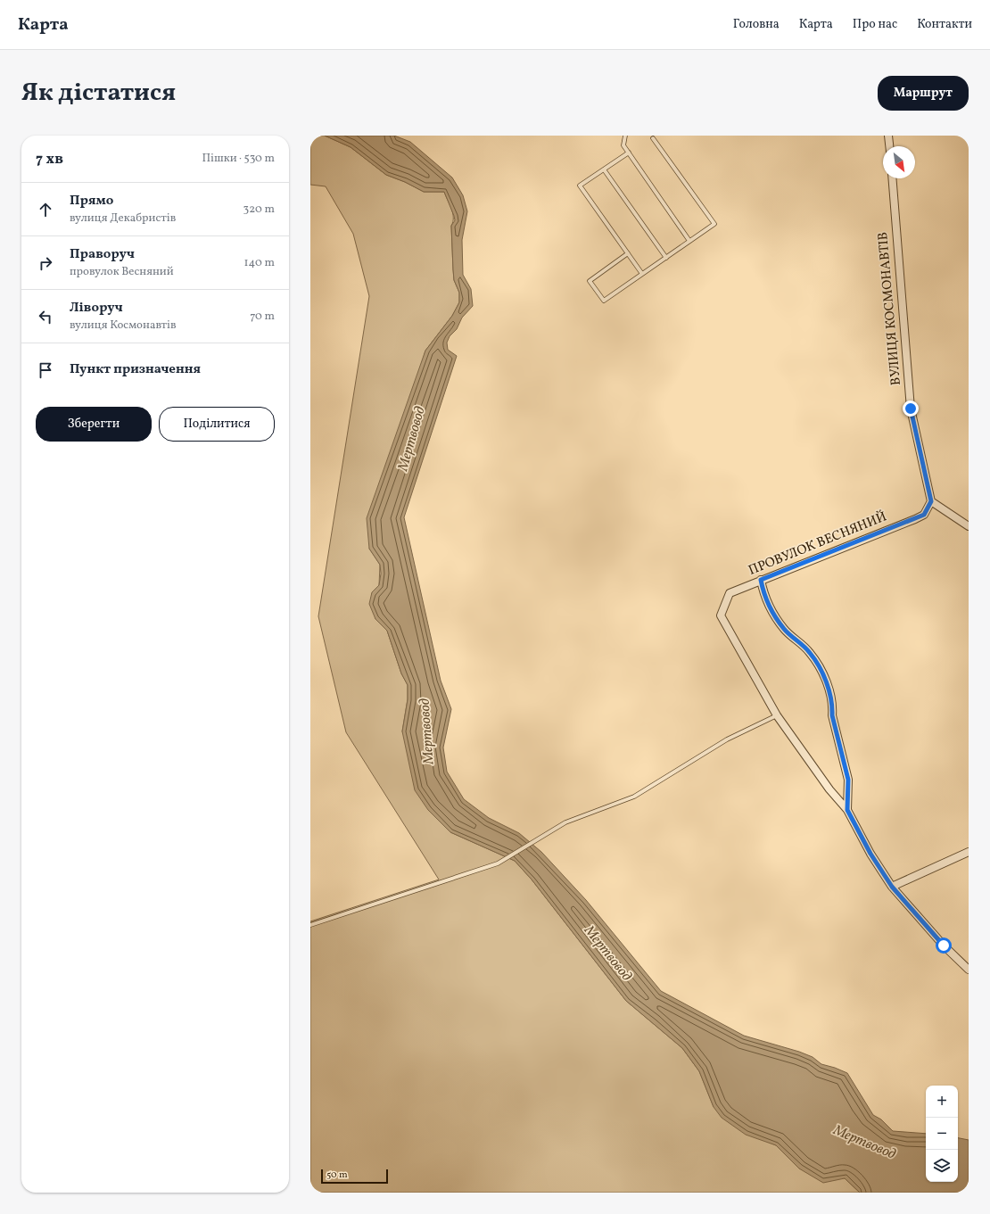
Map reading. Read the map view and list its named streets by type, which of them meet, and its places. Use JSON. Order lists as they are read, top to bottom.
{
  "streets": {
    "street": ["ВУЛИЦЯ КОСМОНАВТІВ", "ПРОВУЛОК ВЕСНЯНИЙ"]
  },
  "crossings": [
    ["ВУЛИЦЯ КОСМОНАВТІВ", "ПРОВУЛОК ВЕСНЯНИЙ"]
  ],
  "water": ["Мертвовод"],
  "scale_bar": "50 m",
  "north": "bottom right",
  "page": {
    "header": "Карта",
    "nav": [
      "Головна",
      "Карта",
      "Про нас",
      "Контакти"
    ],
    "title": "Як дістатися",
    "buttons": [
      "Маршрут",
      ["Зберегти", "Поділитися"]
    ],
    "heading": ["7 хв", "Пішки · 530 m"],
    "list": [
      ["Прямо", "вулиця Декабристів", "320 m"],
      ["Праворуч", "провулок Весняний", "140 m"],
      ["Ліворуч", "вулиця Космонавтів", "70 m"],
      "Пункт призначення"
    ],
    "map_buttons": ["+", "−"],
    "scale": "50 m"
  }
}
